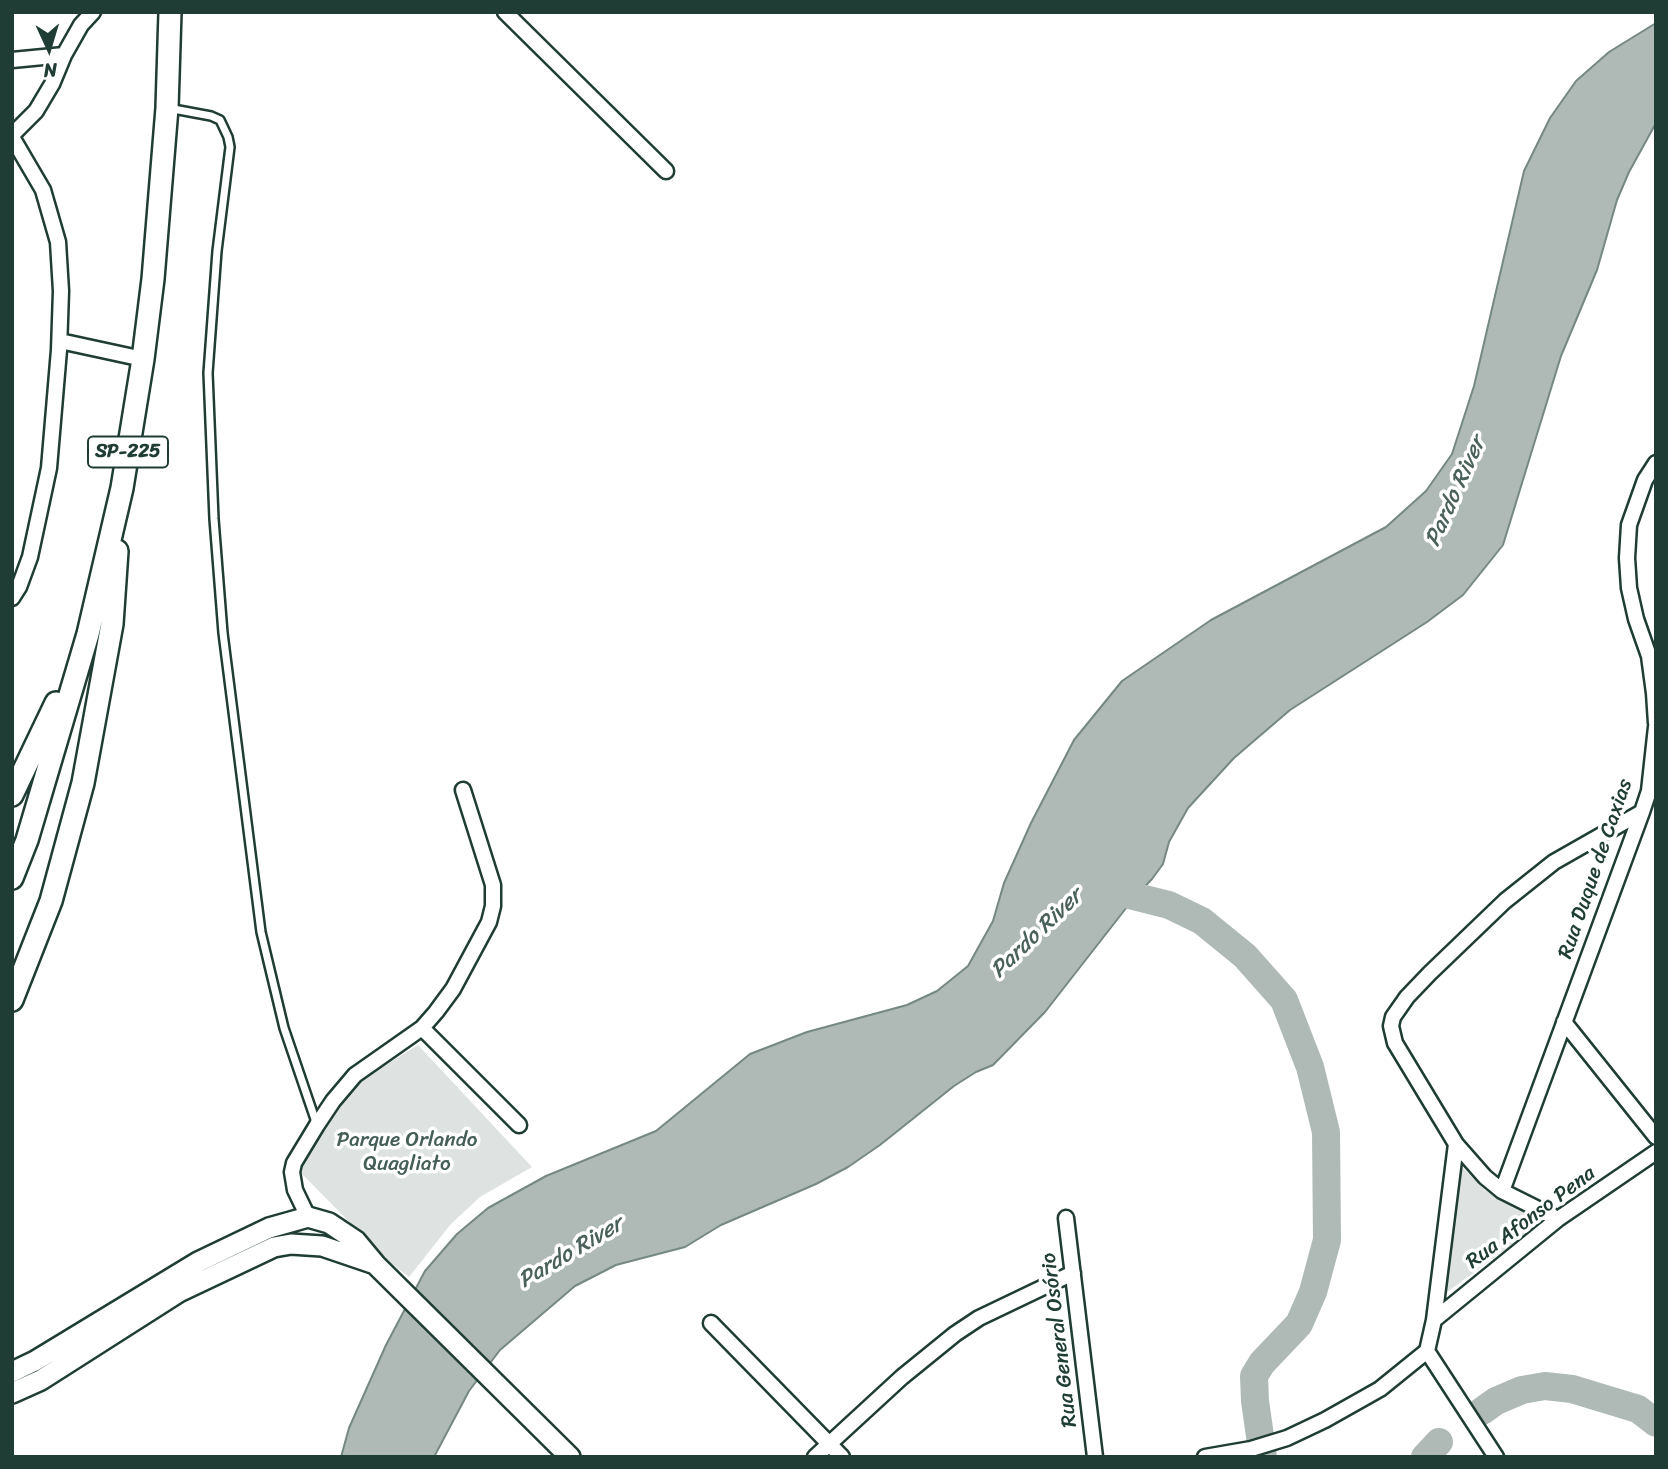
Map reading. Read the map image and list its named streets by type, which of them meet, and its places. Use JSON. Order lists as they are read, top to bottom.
{
  "streets": {
    "main road": ["SP-225"],
    "street": ["Rua Duque de Caxias", "Rua Afonso Pena", "Rua General Osório"]
  },
  "water": ["Pardo River"],
  "parks": ["Parque Orlando Quagliato"],
  "north": "bottom"
}
